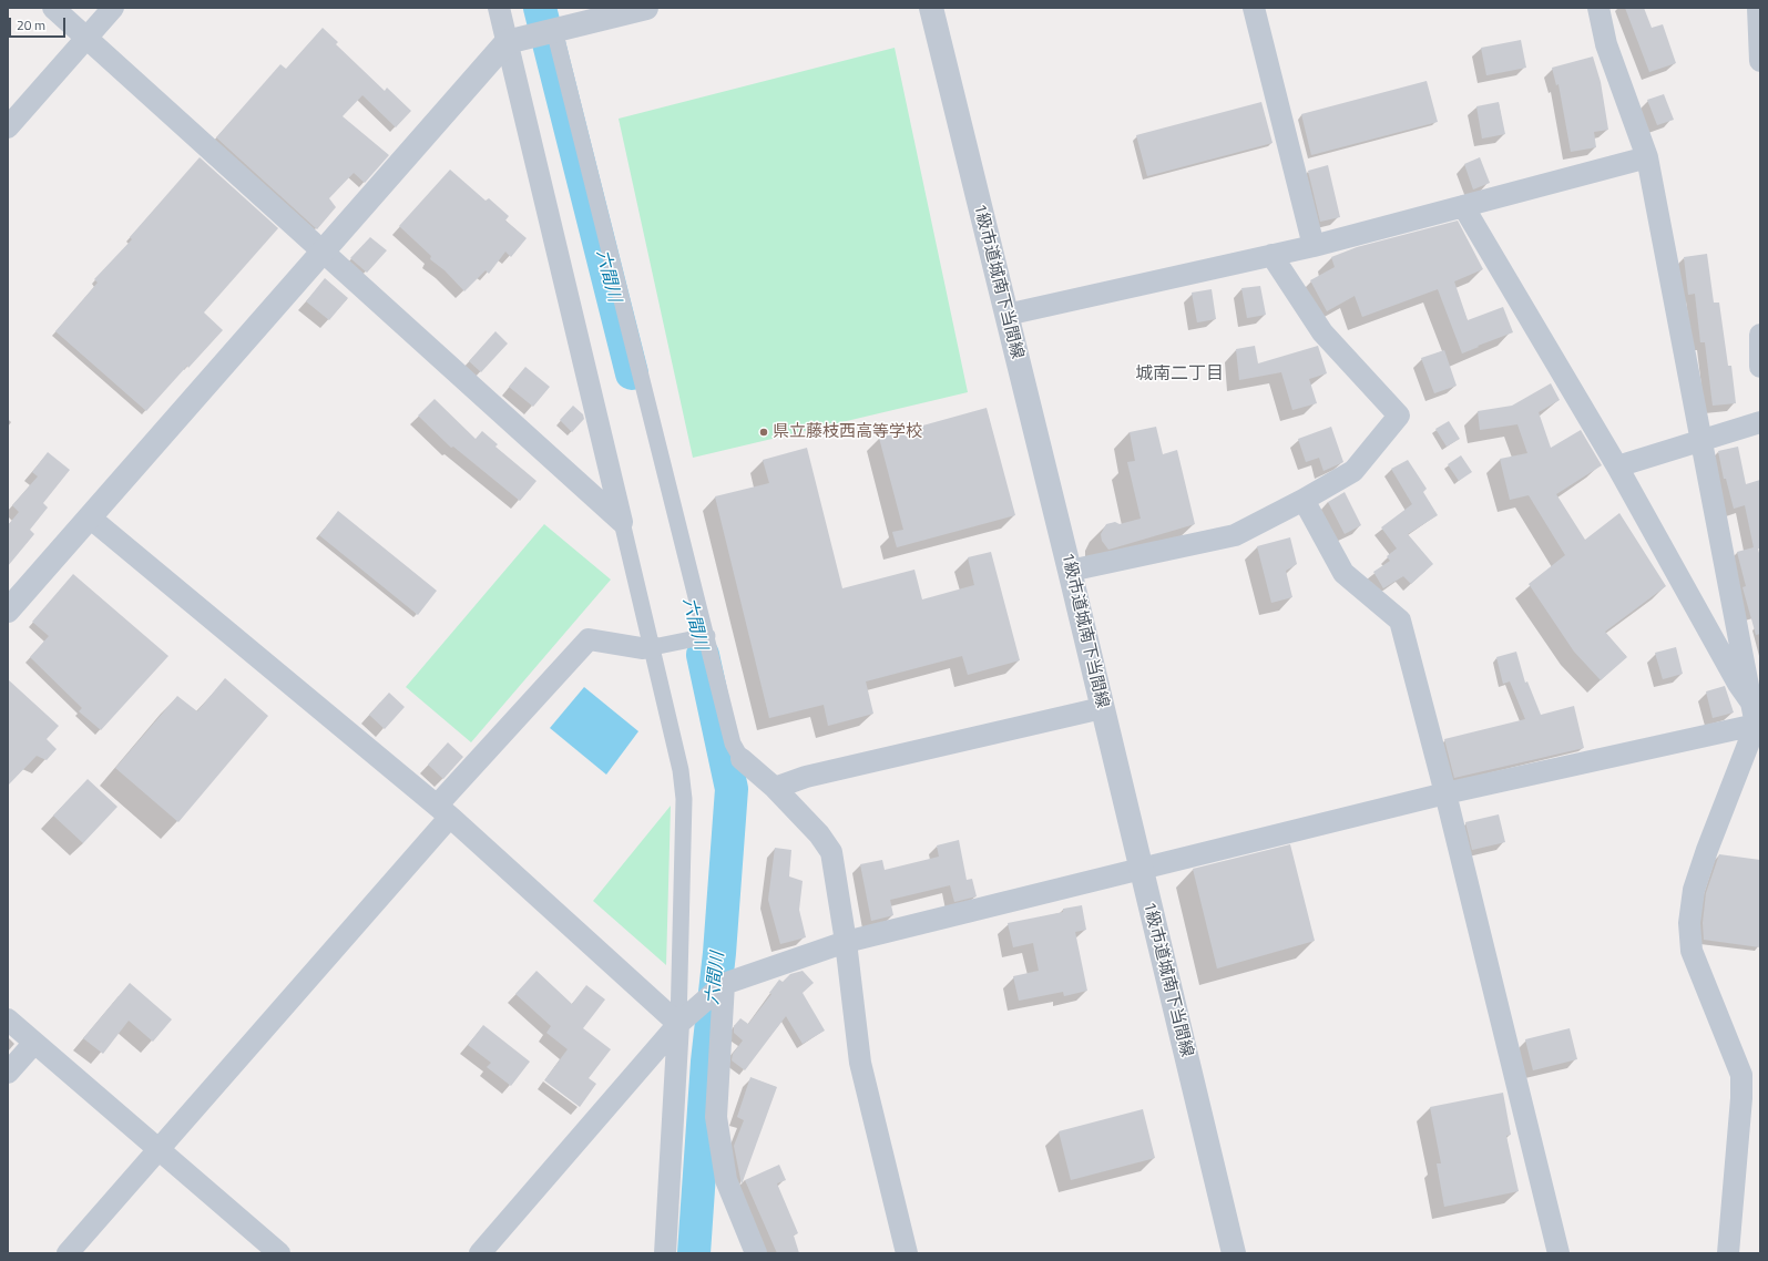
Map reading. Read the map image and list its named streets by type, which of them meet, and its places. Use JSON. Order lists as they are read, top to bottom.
{
  "streets": {
    "street": ["1級市道城南下当間線"]
  },
  "districts": ["城南二丁目"],
  "water": ["六間川"],
  "places": ["県立藤枝西高等学校"],
  "scale_bar": "20 m"
}
